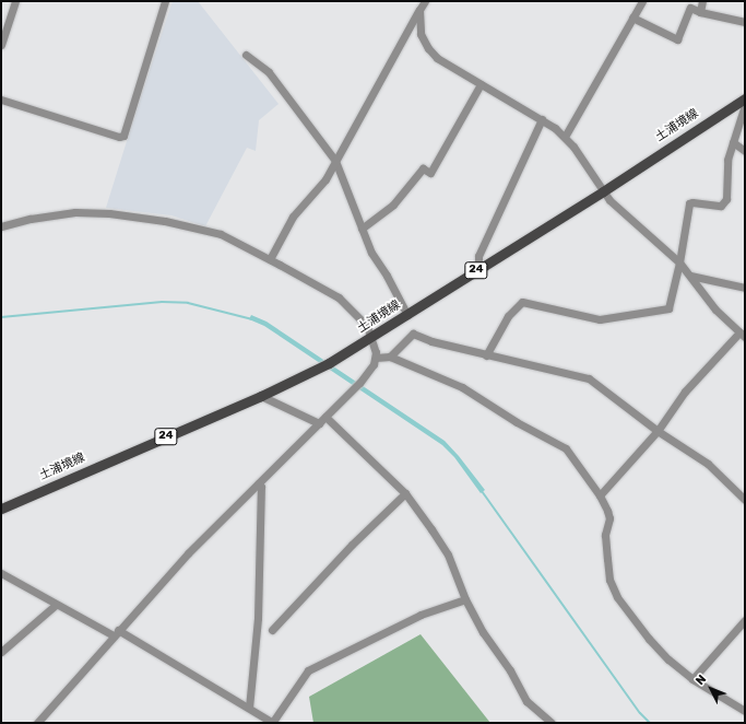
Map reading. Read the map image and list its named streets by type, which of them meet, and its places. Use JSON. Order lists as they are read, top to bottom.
{
  "streets": {
    "main road": ["土浦境線", "24"]
  },
  "north": "top left"
}
